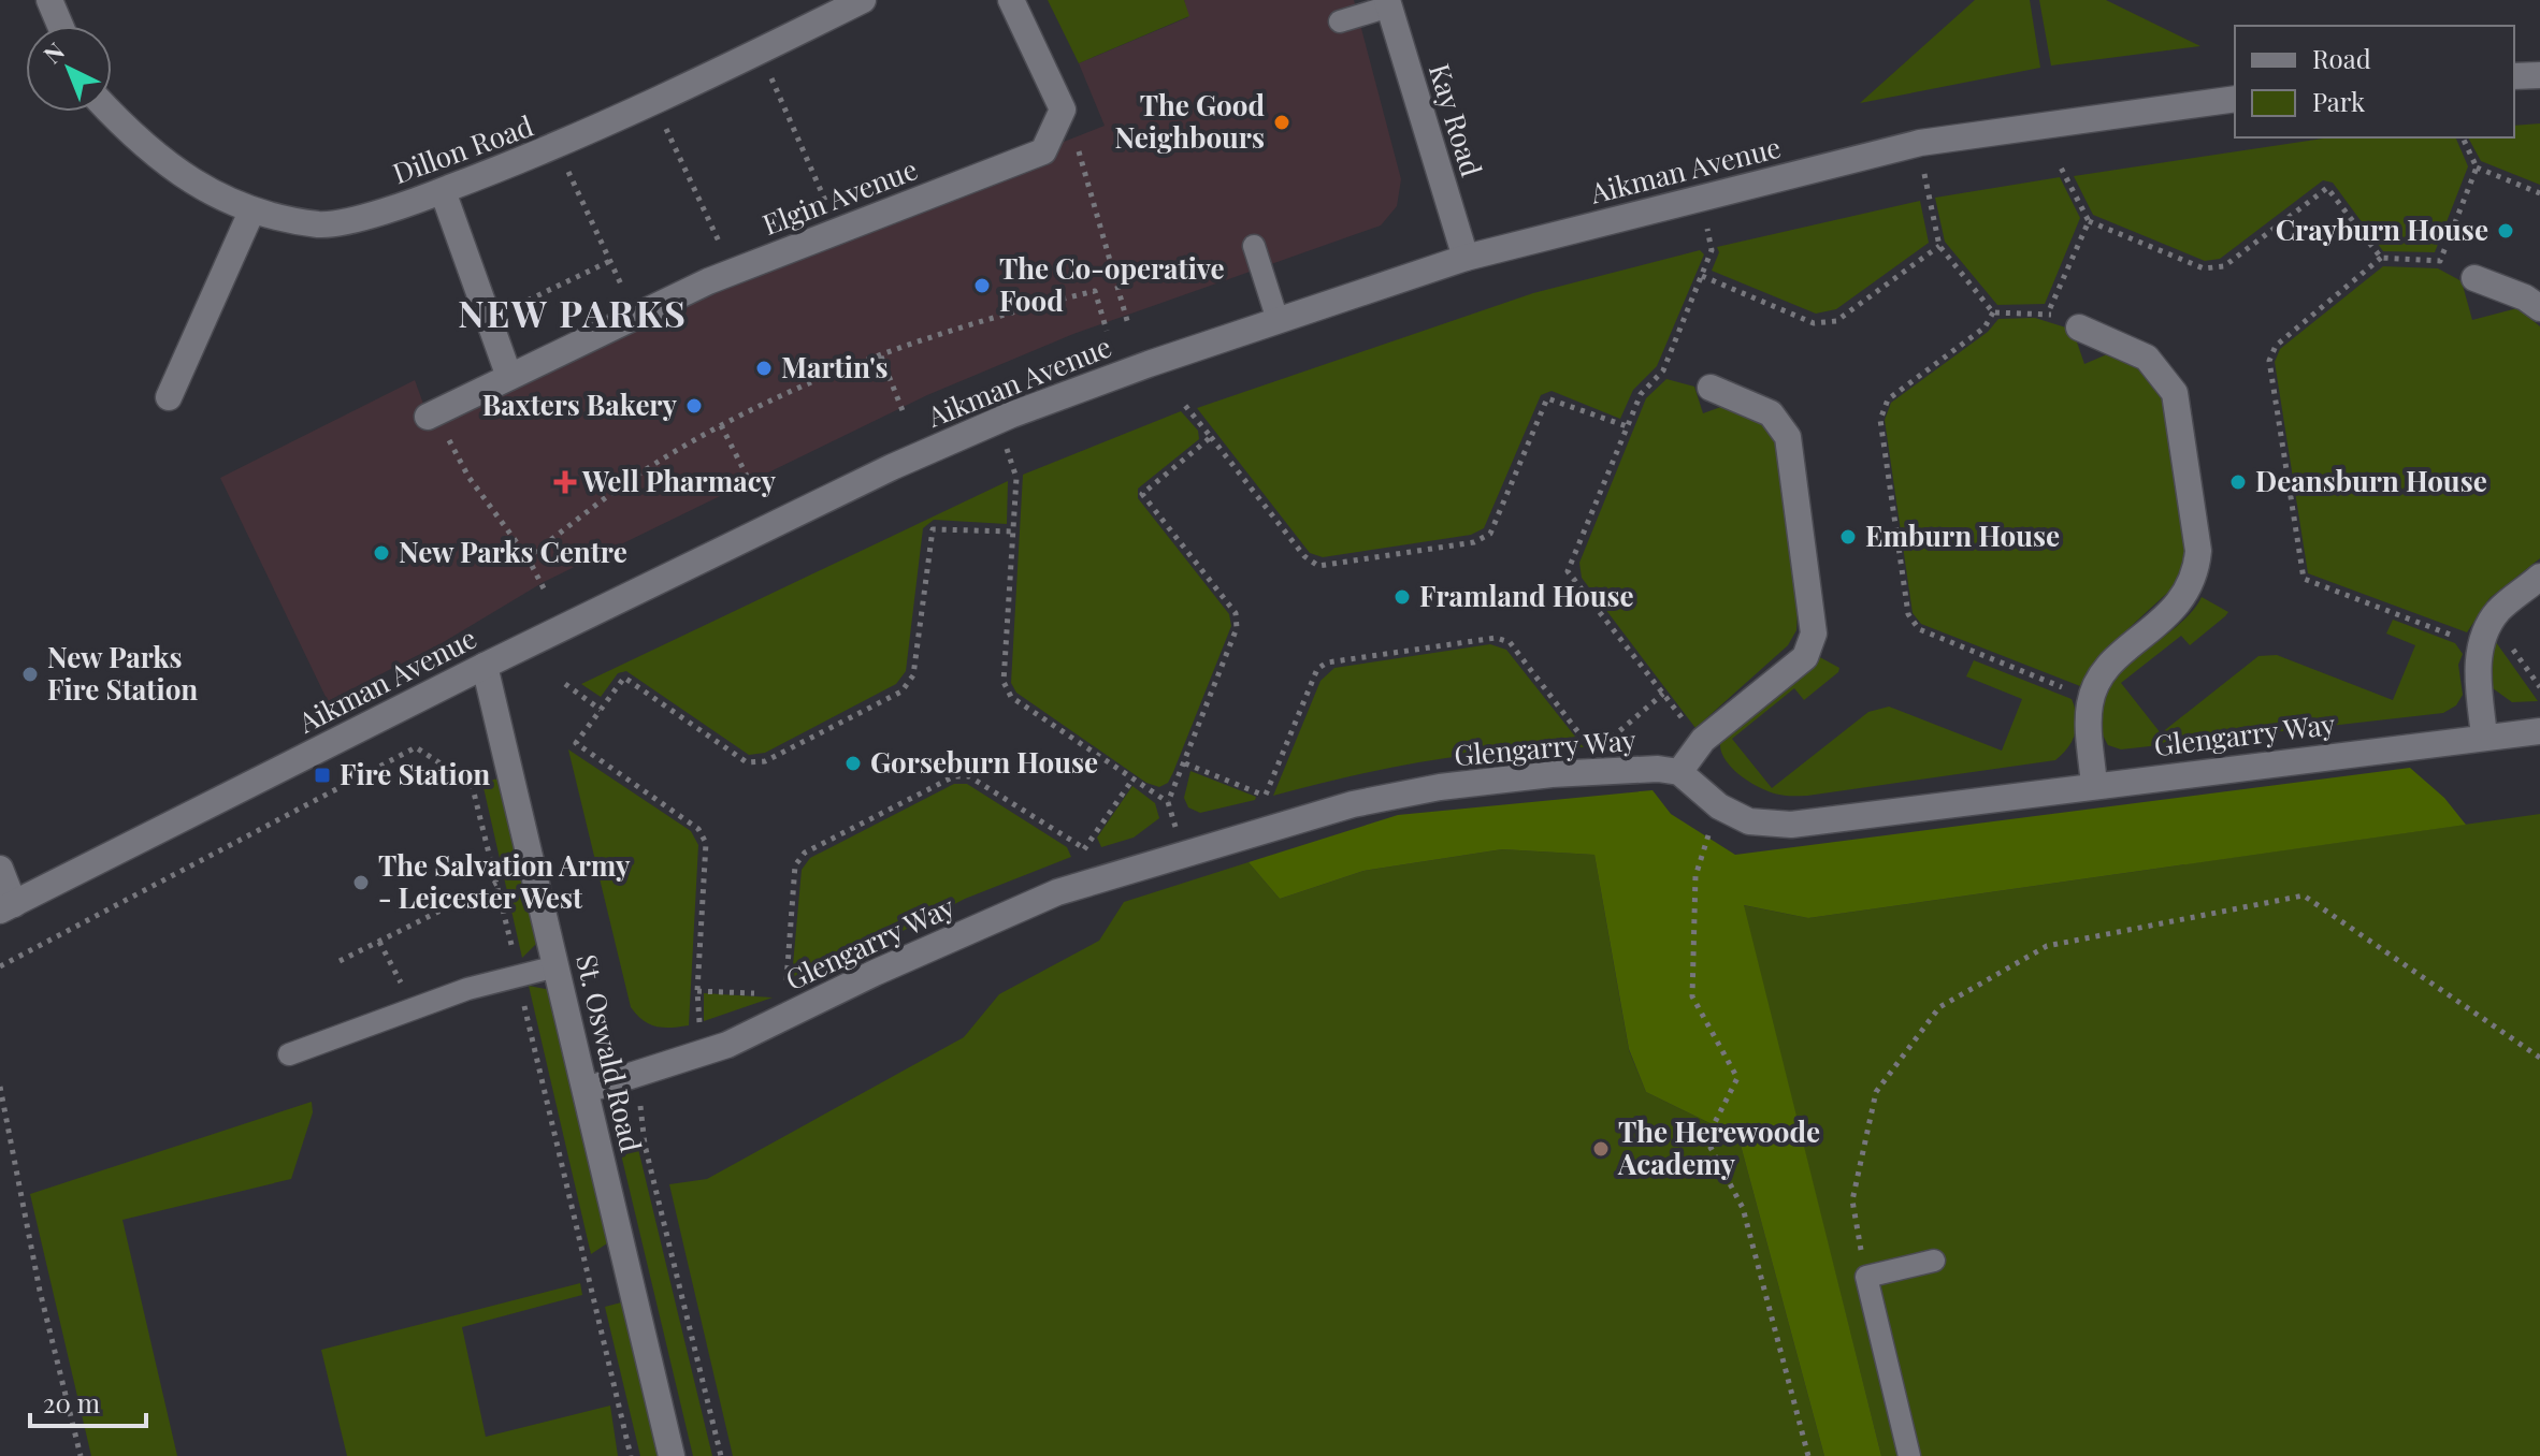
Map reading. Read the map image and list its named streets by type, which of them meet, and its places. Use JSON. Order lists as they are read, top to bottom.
{
  "streets": {
    "street": [
      "Kay Road",
      "Dillon Road",
      "Aikman Avenue",
      "Elgin Avenue",
      "Glengarry Way",
      "St. Oswald Road"
    ]
  },
  "crossings": [
    ["Kay Road", "Aikman Avenue"],
    ["Aikman Avenue", "St. Oswald Road"],
    ["Glengarry Way", "St. Oswald Road"]
  ],
  "districts": ["NEW PARKS"],
  "places": {
    "other": [
      "The Good Neighbours",
      "Crayburn House",
      "The Co-operative Food",
      "Martin's",
      "Baxters Bakery",
      "Deansburn House",
      "Emburn House",
      "New Parks Centre",
      "Framland House",
      "New Parks Fire Station",
      "Gorseburn House",
      "The Salvation Army - Leicester West",
      "The Herewoode Academy"
    ],
    "health": ["Well Pharmacy"],
    "transit": ["Fire Station"]
  },
  "legend": ["Road", "Park"],
  "scale_bar": "20 m",
  "north": "top left"
}
